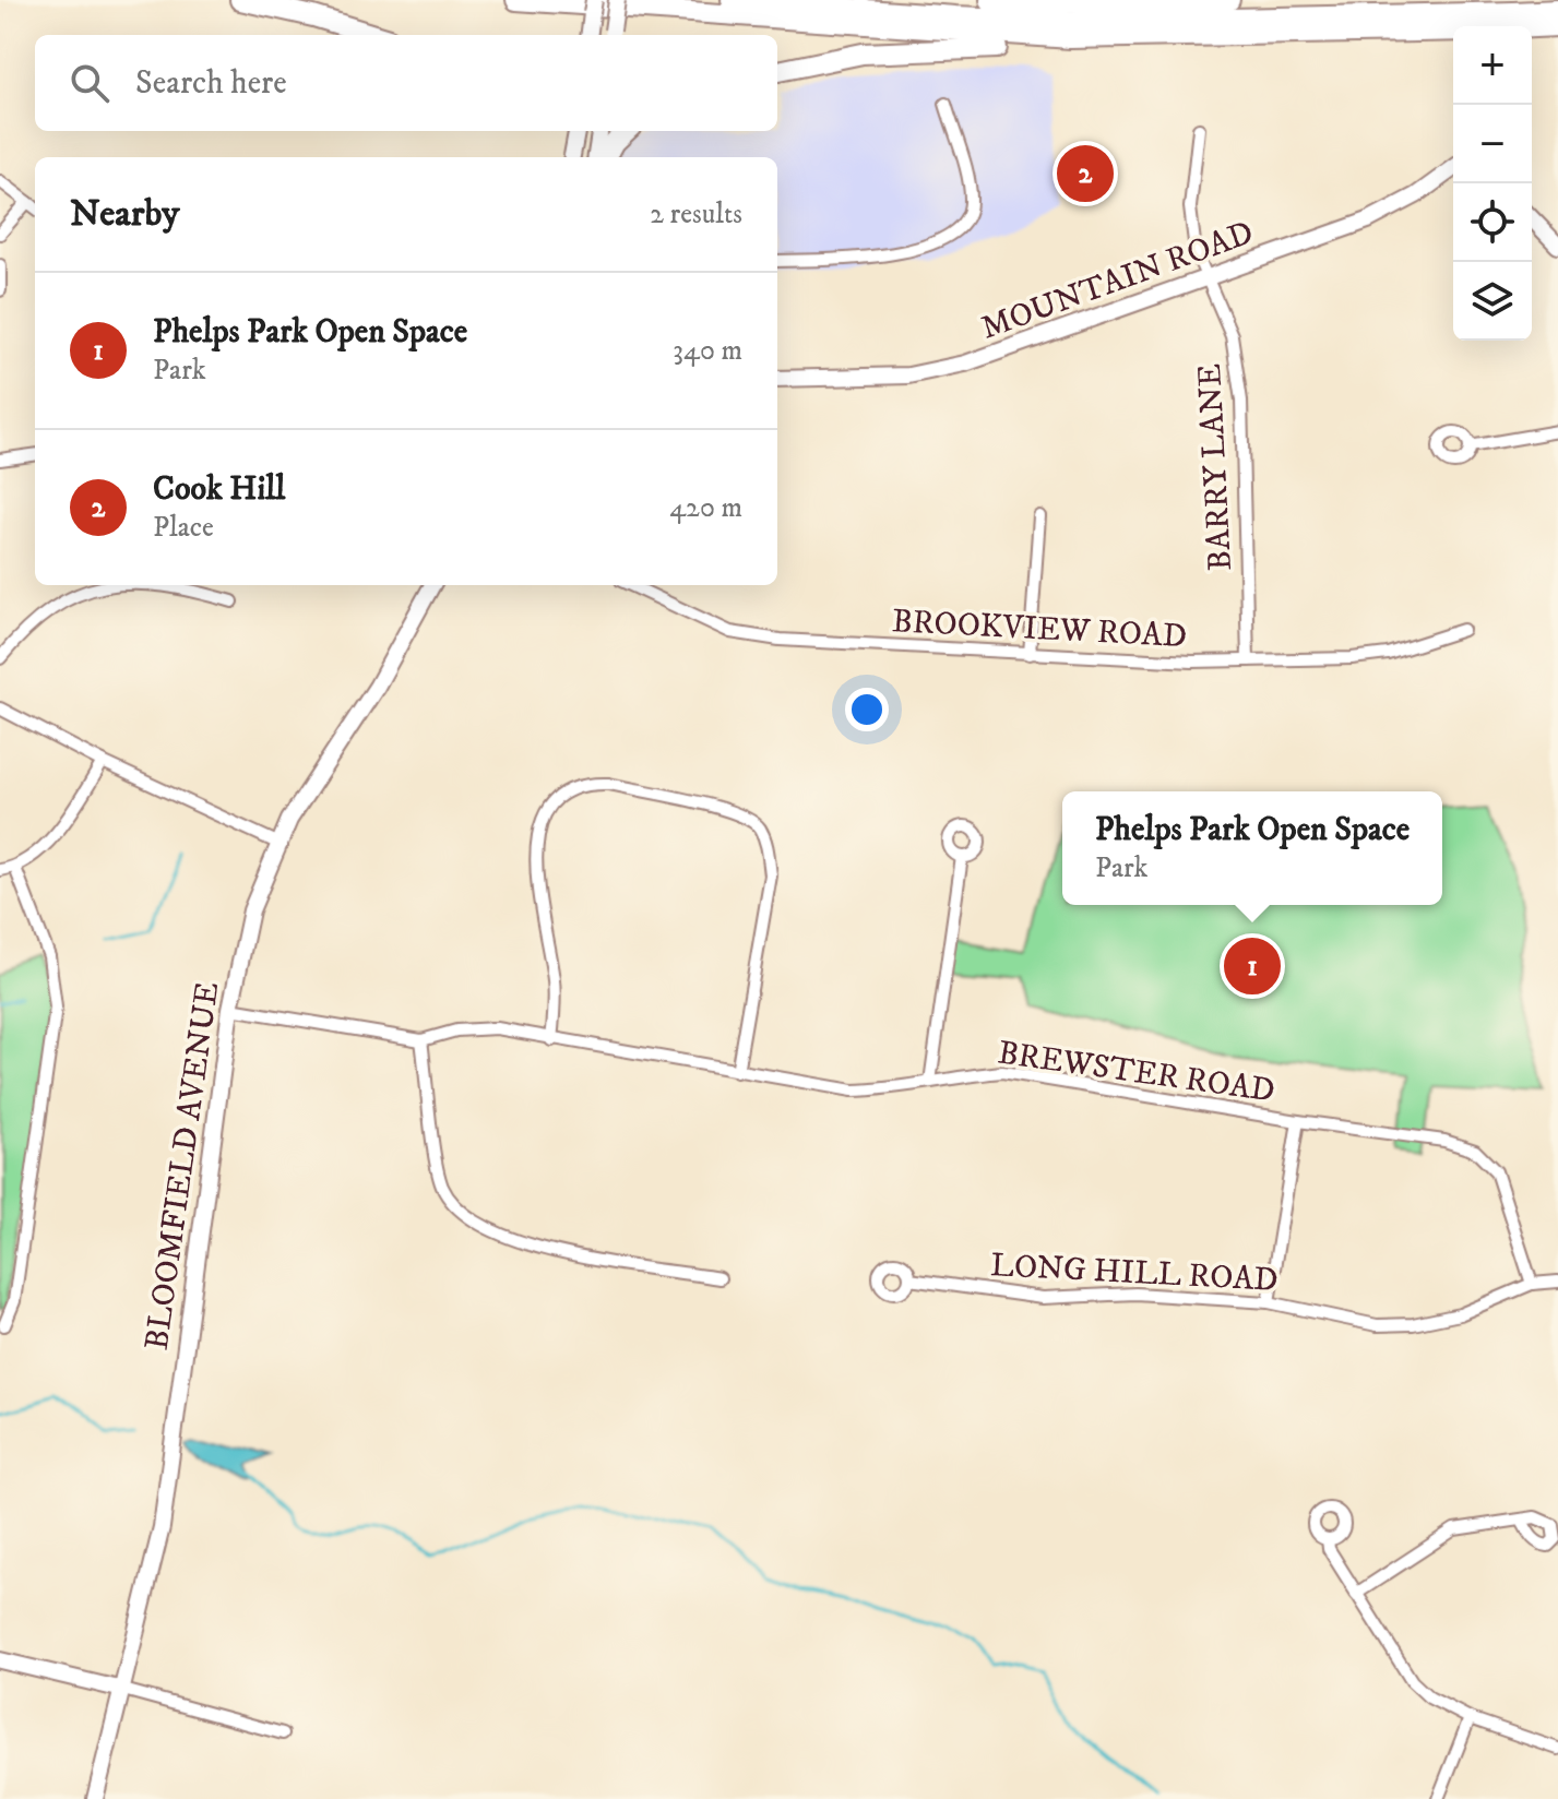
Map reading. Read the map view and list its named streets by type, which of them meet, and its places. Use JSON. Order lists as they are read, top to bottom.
{
  "streets": {
    "main road": ["MOUNTAIN ROAD", "BLOOMFIELD AVENUE"],
    "street": [
      "BARRY LANE",
      "BROOKVIEW ROAD",
      "BREWSTER ROAD",
      "LONG HILL ROAD"
    ]
  },
  "crossings": [
    ["MOUNTAIN ROAD", "BARRY LANE"],
    ["BARRY LANE", "BROOKVIEW ROAD"],
    ["BREWSTER ROAD", "BLOOMFIELD AVENUE"],
    ["BREWSTER ROAD", "LONG HILL ROAD"]
  ],
  "page": {
    "map_buttons": ["+", "−"],
    "search": "Search here",
    "pins": ["2", "1"],
    "heading": ["Nearby", "2 results"],
    "list": [
      {
        "mark": "1",
        "name": "Phelps Park Open Space",
        "note": "Park",
        "value": "340 m"
      },
      {
        "mark": "2",
        "name": "Cook Hill",
        "note": "Place",
        "value": "420 m"
      }
    ],
    "popup": ["Phelps Park Open Space", "Park"]
  }
}
